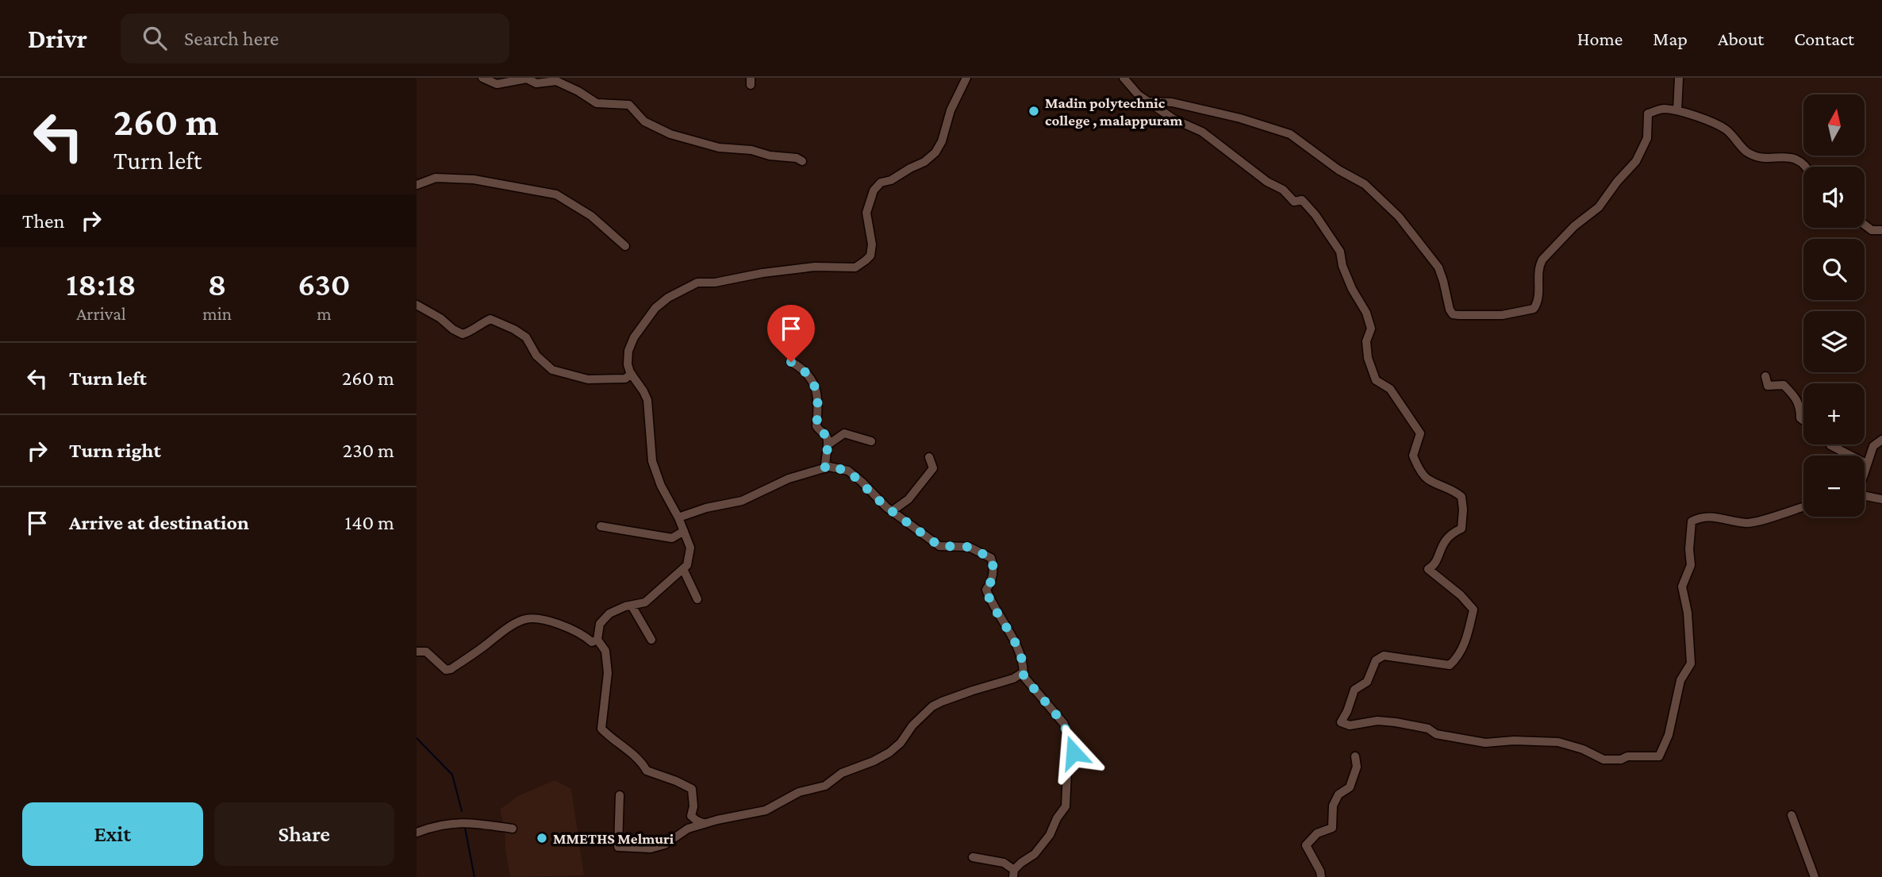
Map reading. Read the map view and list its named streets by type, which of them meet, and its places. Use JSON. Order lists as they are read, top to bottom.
{
  "places": ["Madin polytechnic college , malappuram", "MMETHS Melmuri"],
  "north": "top",
  "page": {
    "header": "Drivr",
    "search": "Search here",
    "nav": [
      "Home",
      "Map",
      "About",
      "Contact"
    ],
    "turn": ["260 m", "Turn left"],
    "map_buttons": ["+", "−"],
    "then": "Then",
    "eta": [
      "18:18",
      "Arrival",
      "8",
      "min",
      "630",
      "m"
    ],
    "list": [
      {
        "name": "Turn left",
        "value": "260 m"
      },
      {
        "name": "Turn right",
        "value": "230 m"
      },
      {
        "name": "Arrive at destination",
        "value": "140 m"
      }
    ],
    "buttons": ["Exit", "Share"]
  }
}
